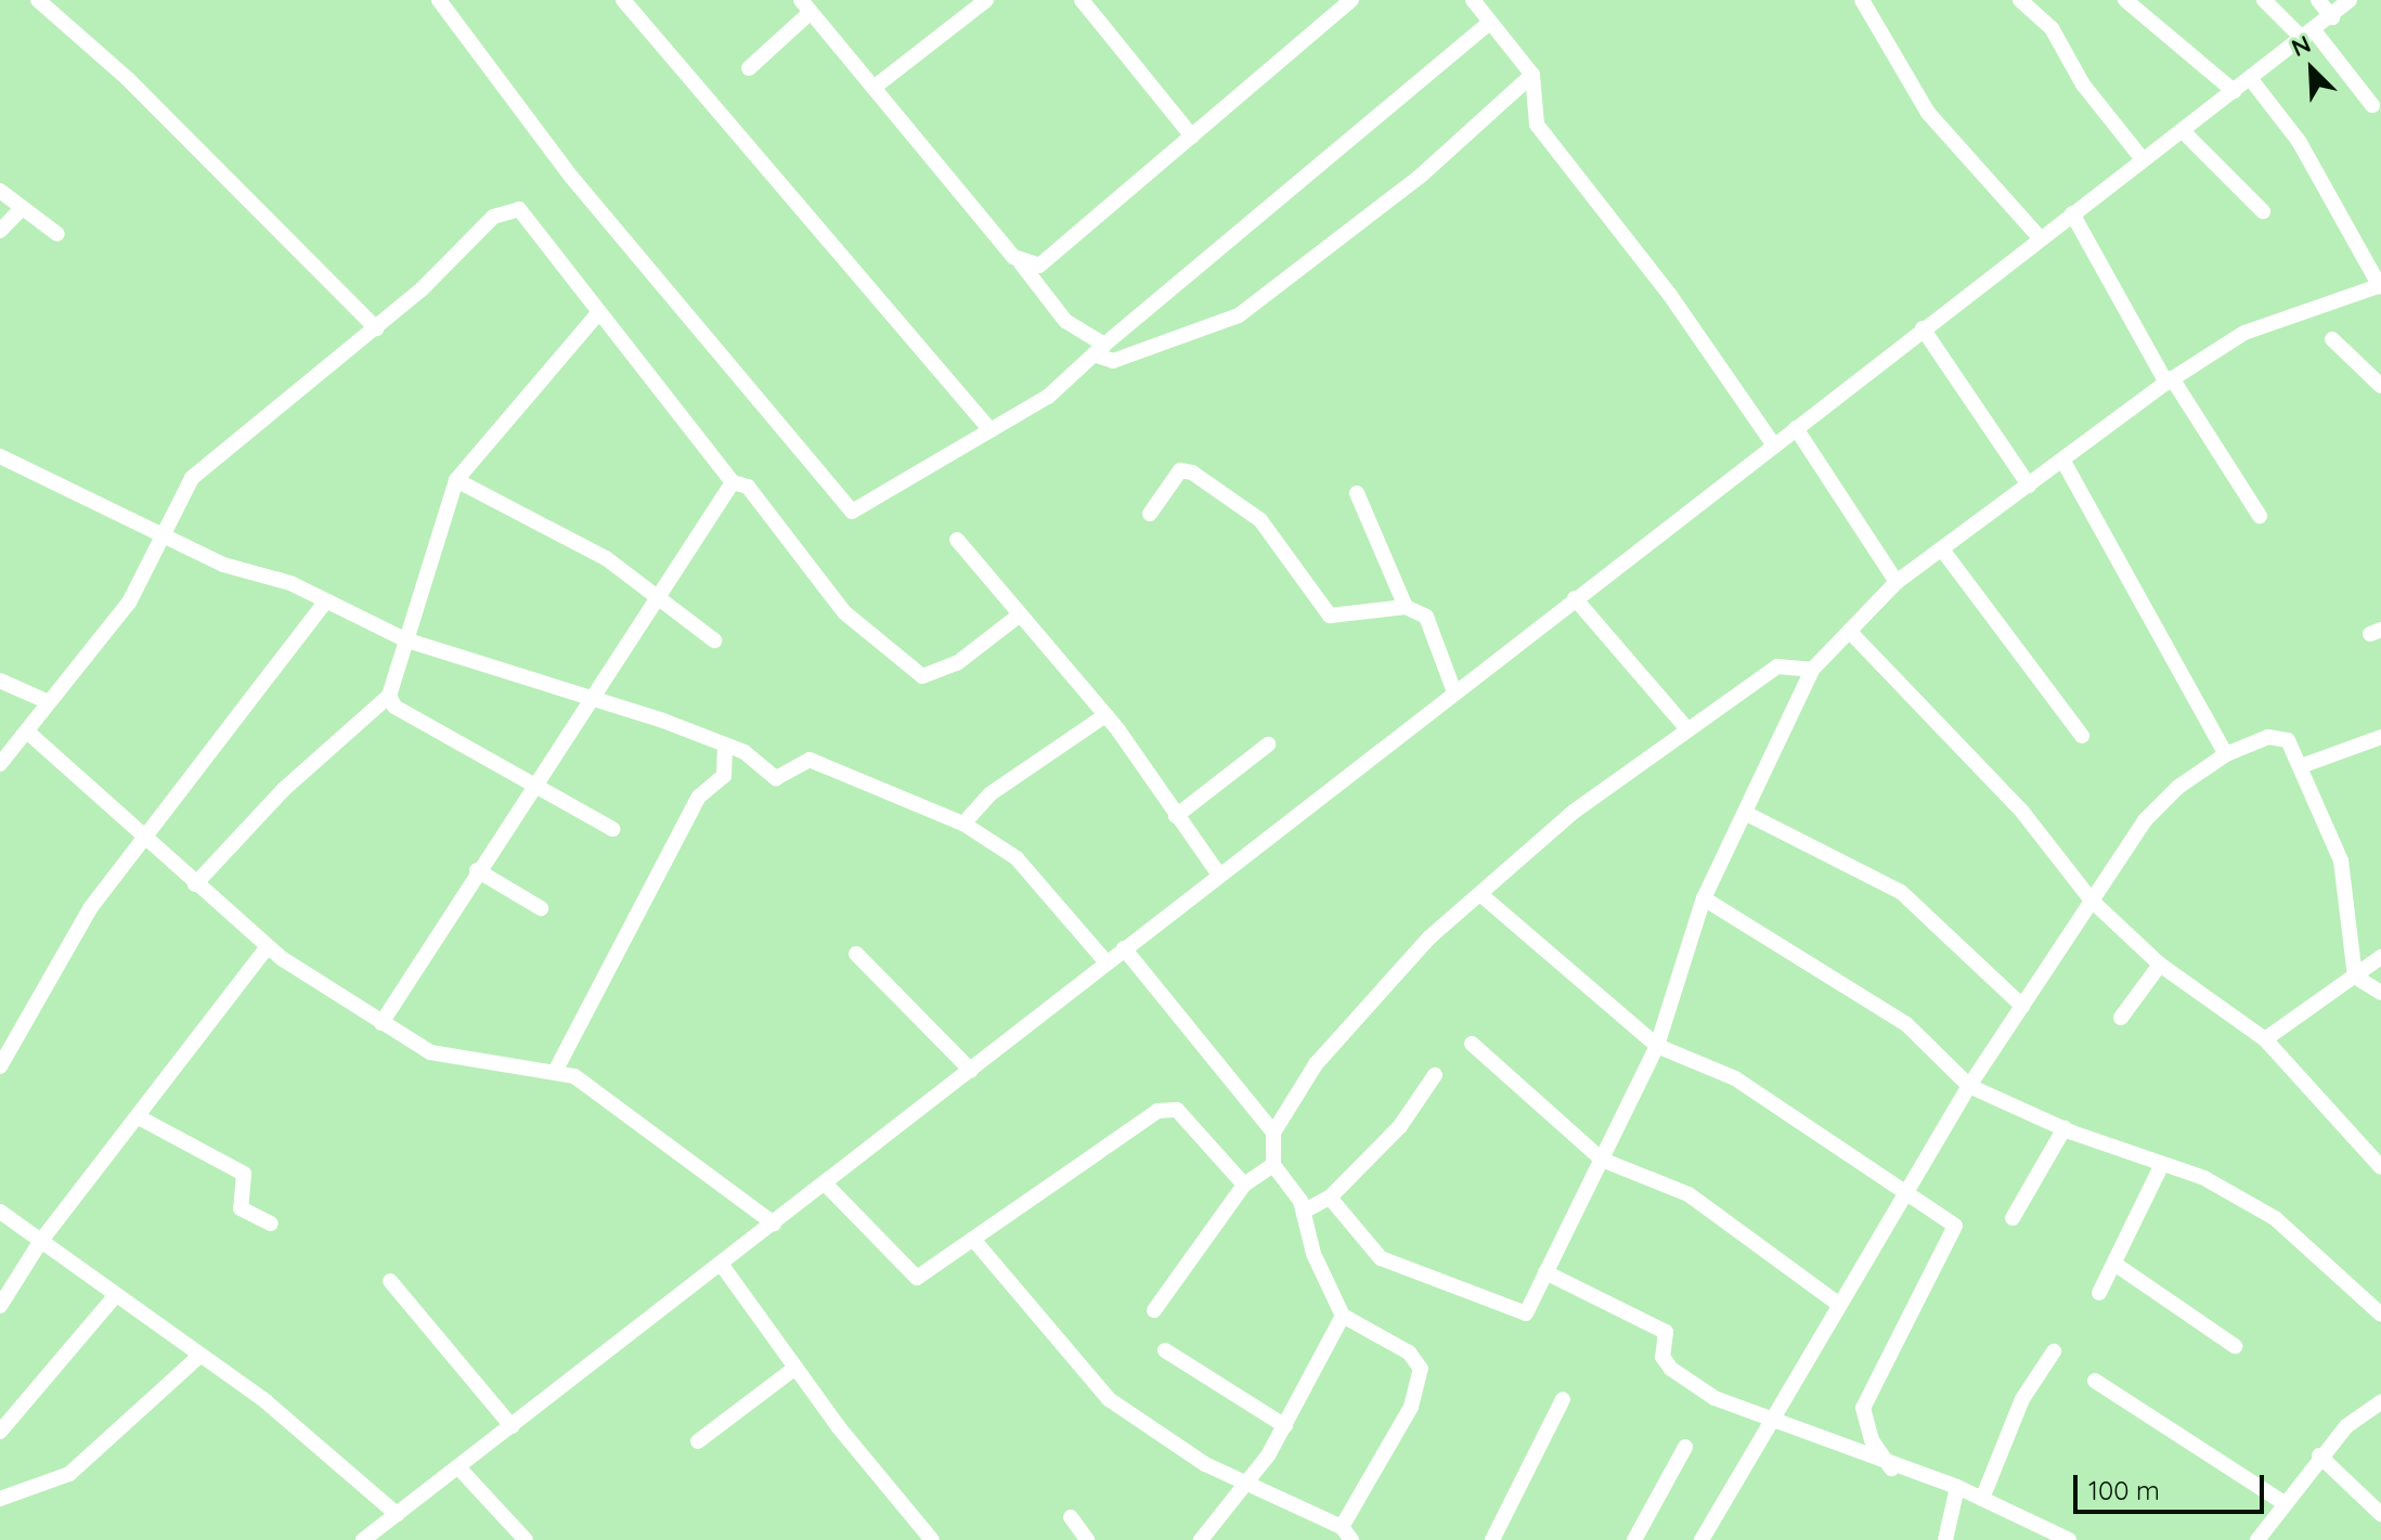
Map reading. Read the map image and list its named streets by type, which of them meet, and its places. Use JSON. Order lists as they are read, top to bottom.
{
  "scale_bar": "100 m",
  "north": "top left"
}
